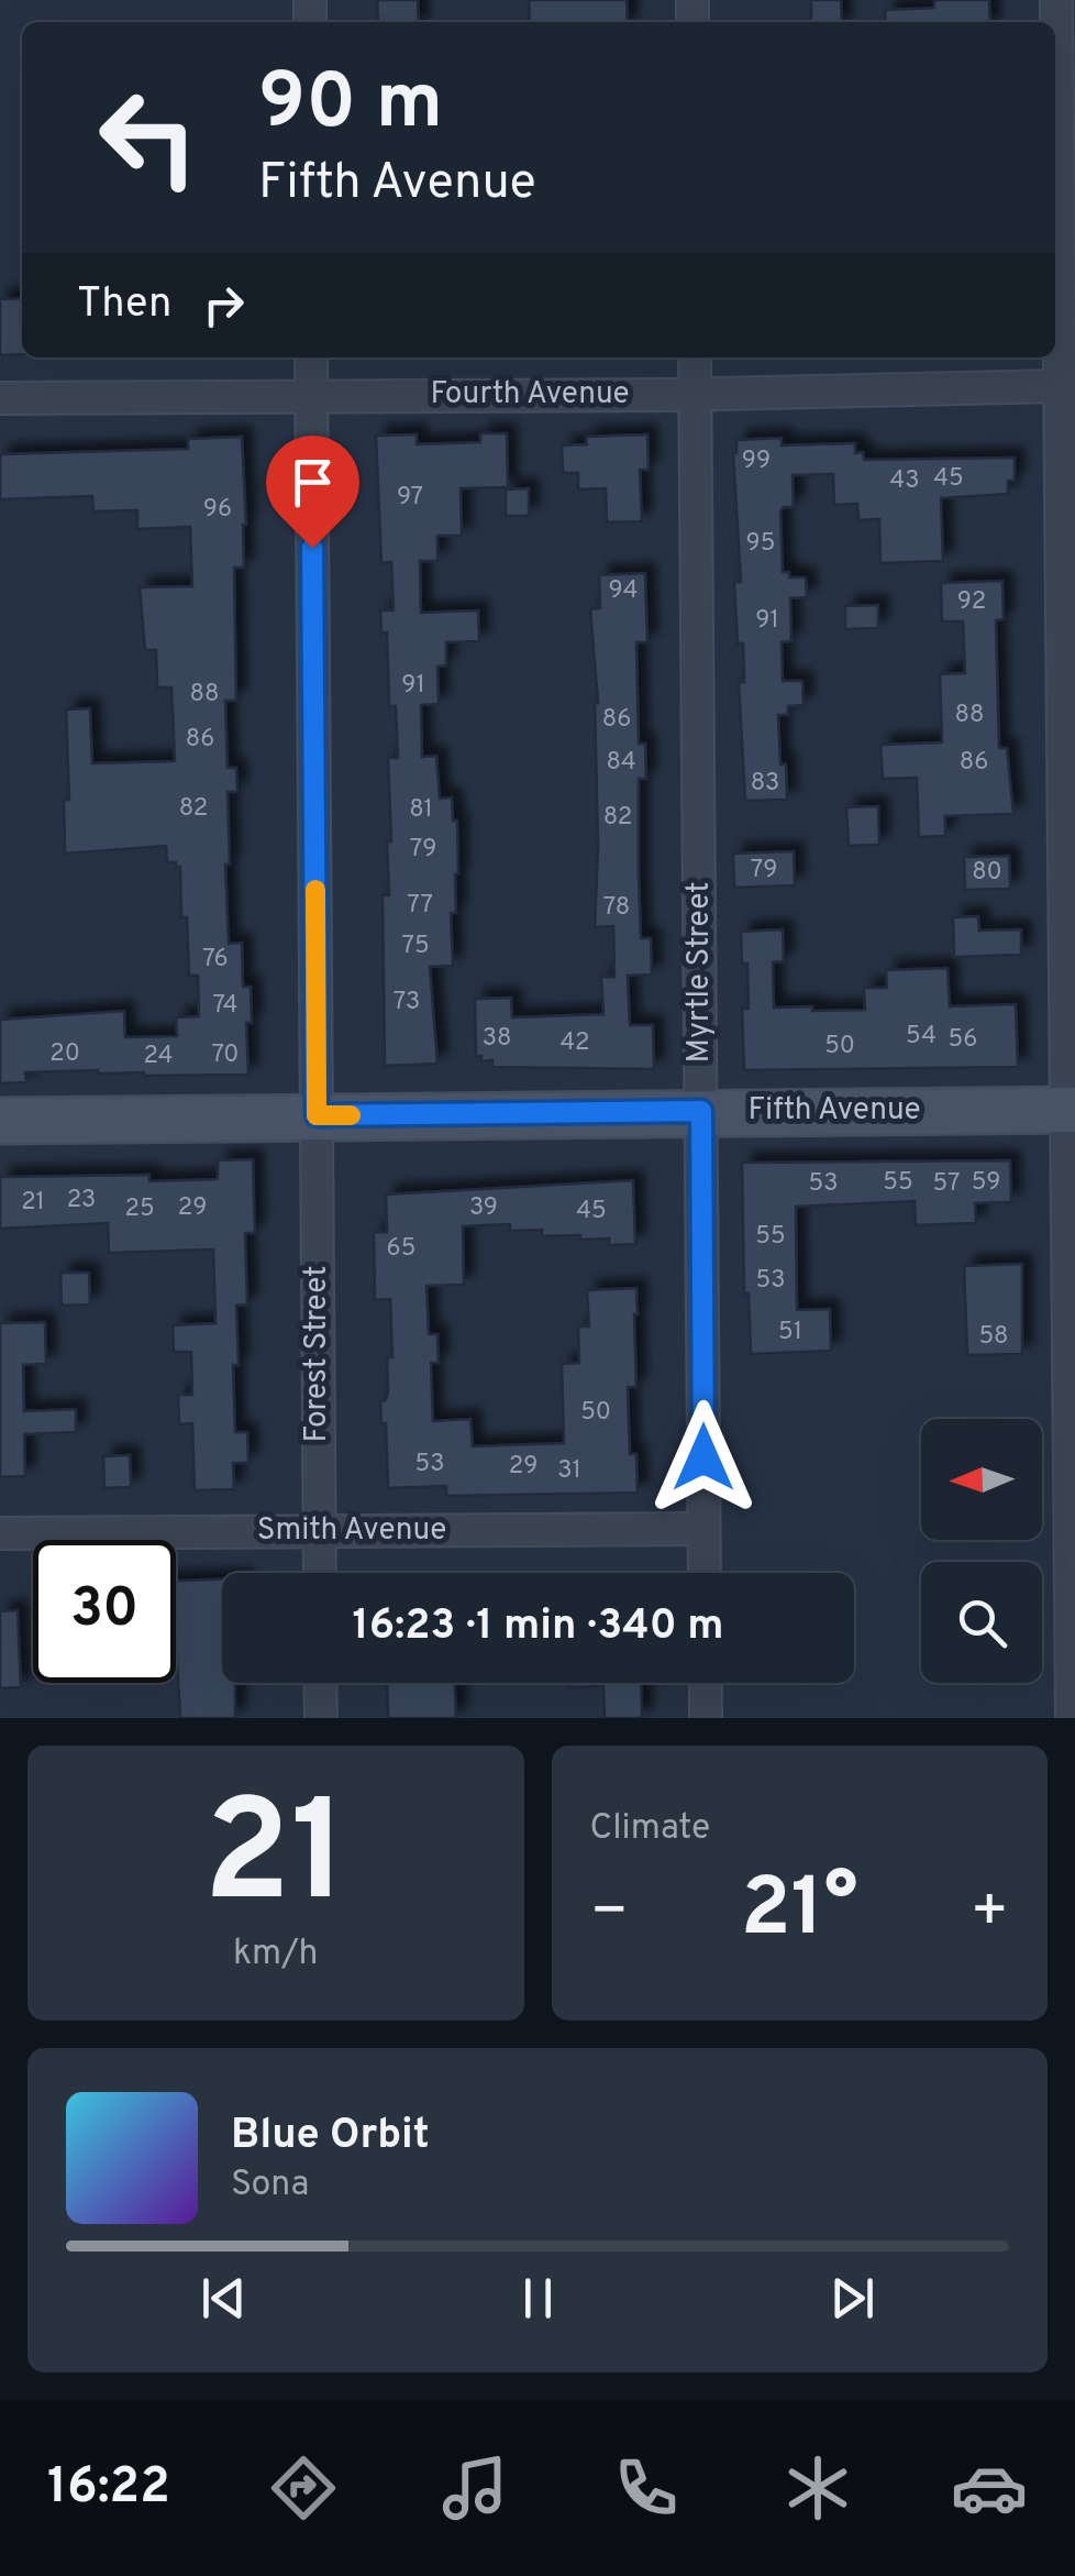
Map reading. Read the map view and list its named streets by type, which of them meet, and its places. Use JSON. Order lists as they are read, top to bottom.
{
  "streets": {
    "street": [
      "Fourth Avenue",
      "Myrtle Street",
      "Fifth Avenue",
      "Forest Street",
      "Smith Avenue"
    ]
  },
  "crossings": [
    ["Fourth Avenue", "Myrtle Street"],
    ["Fourth Avenue", "Forest Street"],
    ["Myrtle Street", "Fifth Avenue"],
    ["Myrtle Street", "Smith Avenue"],
    ["Fifth Avenue", "Forest Street"],
    ["Forest Street", "Smith Avenue"]
  ],
  "house_numbers": [
    "99",
    "45",
    "43",
    "97",
    "96",
    "95",
    "94",
    "92",
    "91",
    "91",
    "88",
    "88",
    "86",
    "86",
    "84",
    "86",
    "83",
    "82",
    "81",
    "82",
    "79",
    "79",
    "80",
    "77",
    "78",
    "75",
    "76",
    "73",
    "74",
    "54",
    "38",
    "56",
    "42",
    "50",
    "20",
    "70",
    "24",
    "55",
    "59",
    "53",
    "57",
    "23",
    "21",
    "29",
    "39",
    "25",
    "45",
    "55",
    "65",
    "53",
    "51",
    "58",
    "50",
    "53",
    "29",
    "31"
  ],
  "north": "left",
  "page": {
    "turn": ["90 m", "Fifth Avenue"],
    "then": "Then",
    "limit": "30",
    "trip": "16:23 · 1 min · 340 m",
    "tile": [
      ["21", "km/h"],
      "Climate"
    ],
    "heat": ["−", "21°", "+"],
    "song": ["Blue Orbit", "Sona"],
    "tabs": "16:22"
  }
}
